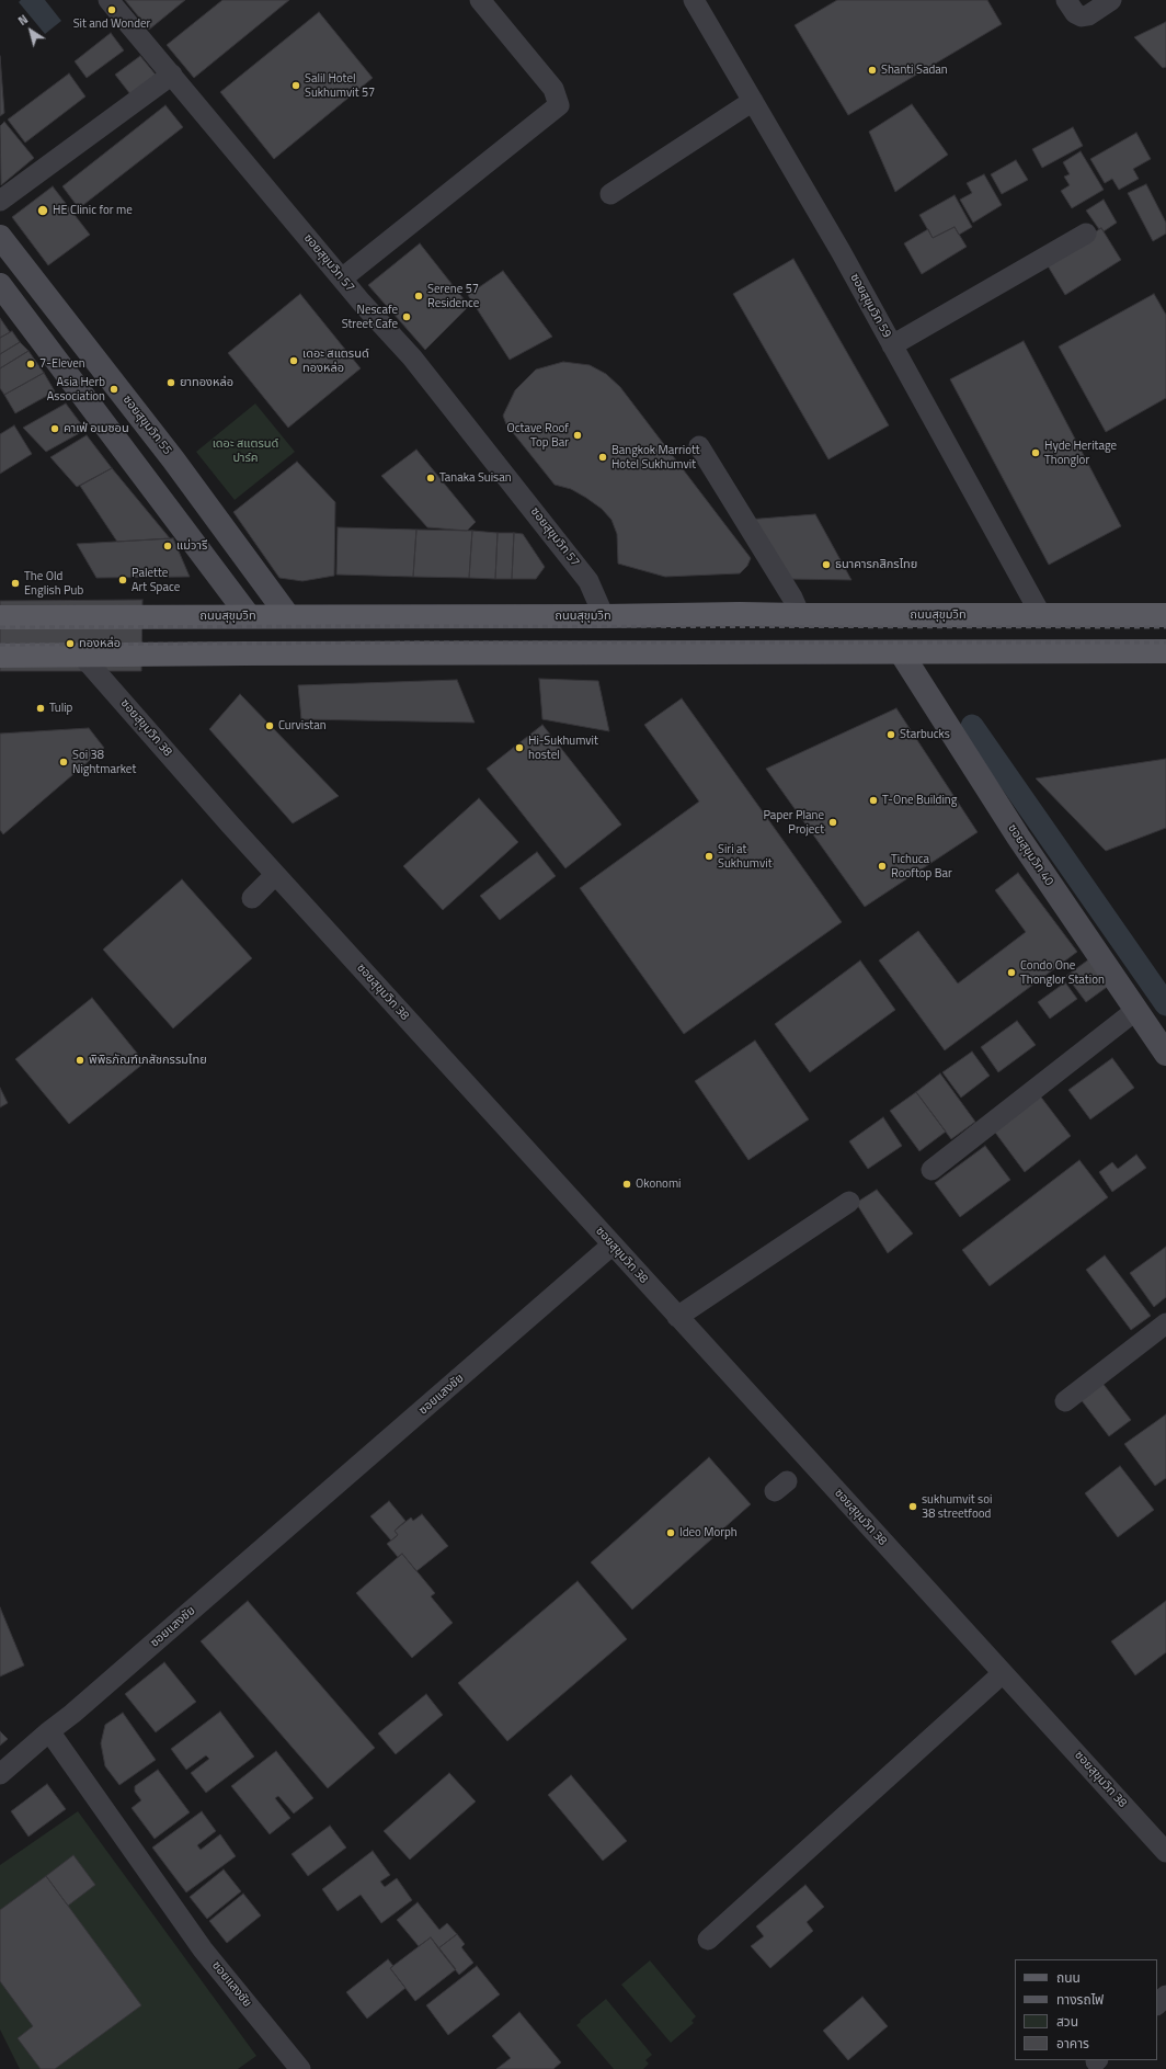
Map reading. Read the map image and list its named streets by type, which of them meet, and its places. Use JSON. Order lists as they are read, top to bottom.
{
  "streets": {
    "main road": ["ซอยสุขุมวิท 55", "ถนนสุขุมวิท", "ซอยสุขุมวิท 40"],
    "street": [
      "ซอยสุขุมวิท 57",
      "ซอยสุขุมวิท 59",
      "ซอยสุขุมวิท 38",
      "ซอยแสงชัย"
    ]
  },
  "crossings": [
    ["ซอยสุขุมวิท 57", "ถนนสุขุมวิท"],
    ["ซอยสุขุมวิท 59", "ถนนสุขุมวิท"],
    ["ซอยสุขุมวิท 55", "ถนนสุขุมวิท"],
    ["ซอยสุขุมวิท 38", "ซอยแสงชัย"]
  ],
  "parks": ["เดอะ สแตรนด์ ปาร์ค"],
  "places": [
    "Sit and Wonder",
    "Shanti Sadan",
    "Salil Hotel Sukhumvit 57",
    "HE Clinic for me",
    "Serene 57 Residence",
    "Nescafe Street Cafe",
    "เดอะ สแตรนด์ ทองหล่อ",
    "7-Eleven",
    "ยาทองหล่อ",
    "Asia Herb Association",
    "คาเฟ่ อเมซอน",
    "Octave Roof Top Bar",
    "Hyde Heritage Thonglor",
    "Bangkok Marriott Hotel Sukhumvit",
    "Tanaka Suisan",
    "แม่วารี",
    "ธนาคารกสิกรไทย",
    "Palette Art Space",
    "The Old English Pub",
    "ทองหล่อ",
    "Tulip",
    "Curvistan",
    "Starbucks",
    "Hi-Sukhumvit hostel",
    "Soi 38 Nightmarket",
    "T-One Building",
    "Paper Plane Project",
    "Siri at Sukhumvit",
    "Tichuca Rooftop Bar",
    "Condo One Thonglor Station",
    "พิพิธภัณฑ์เภสัชกรรมไทย",
    "Okonomi",
    "sukhumvit soi 38 streetfood",
    "Ideo Morph"
  ],
  "legend": [
    "ถนน",
    "ทางรถไฟ",
    "สวน",
    "อาคาร"
  ],
  "north": "top left"
}
